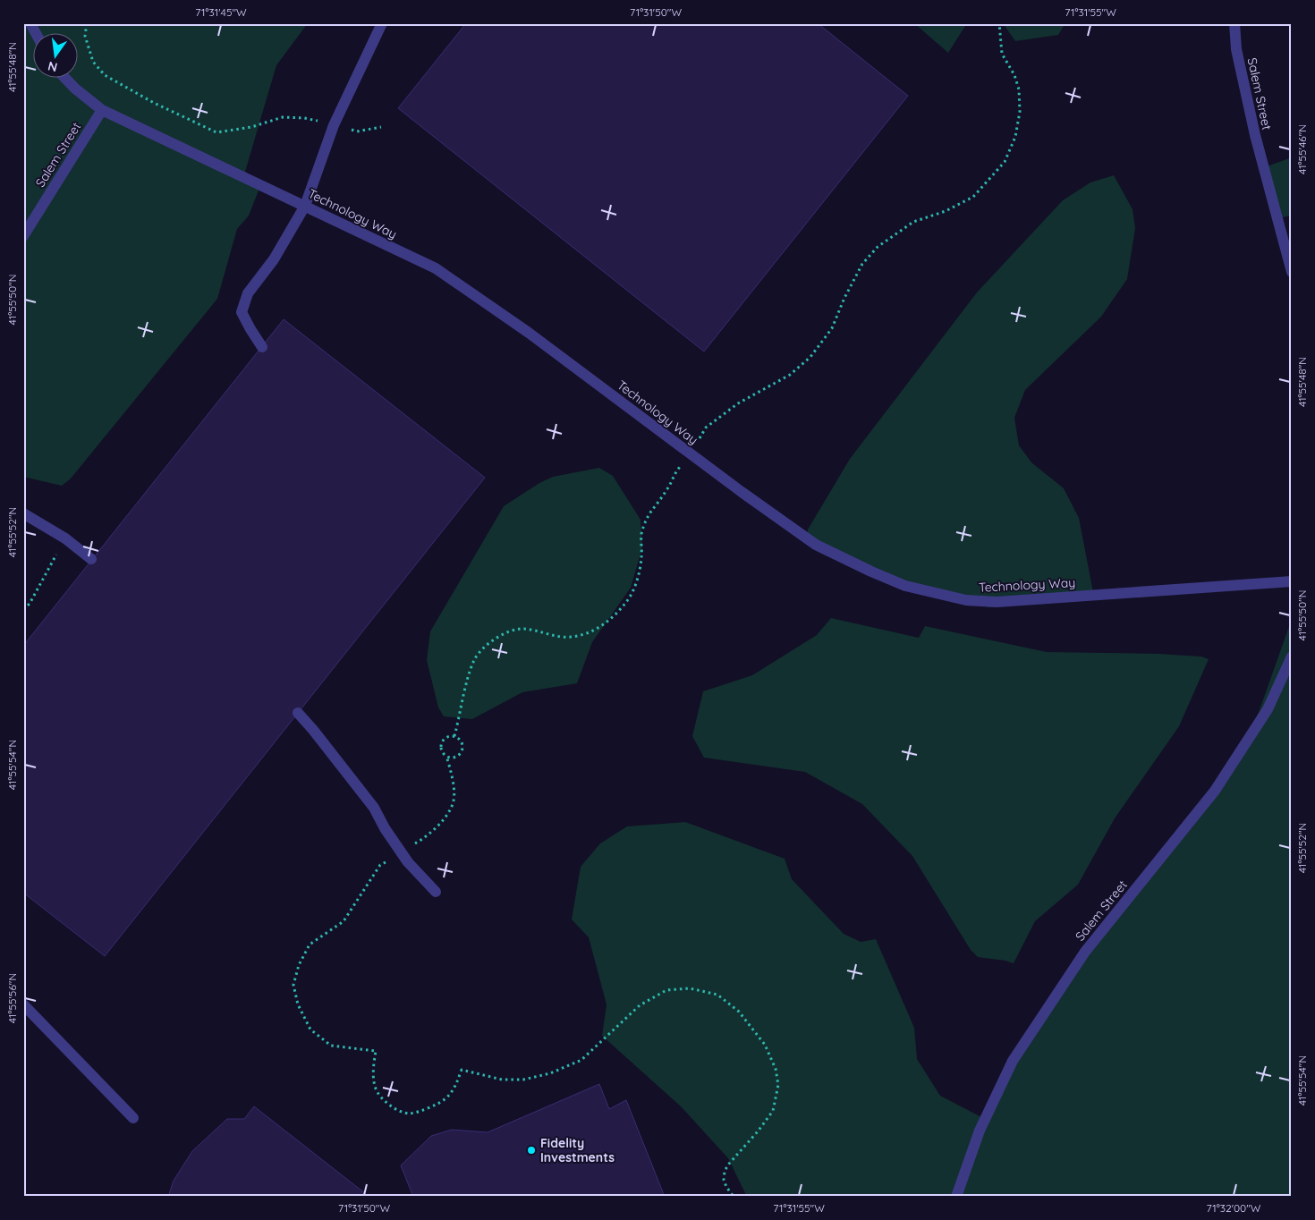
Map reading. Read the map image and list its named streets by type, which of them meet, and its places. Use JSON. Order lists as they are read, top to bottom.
{
  "streets": {
    "street": ["Salem Street", "Technology Way"]
  },
  "crossings": [
    ["Salem Street", "Technology Way"]
  ],
  "places": ["Fidelity Investments"],
  "north": "bottom",
  "coordinates": [
    "71°31'45\"W",
    "71°31'50\"W",
    "71°31'55\"W",
    "41°55'48\"N",
    "41°55'46\"N",
    "41°55'50\"N",
    "41°55'52\"N",
    "41°55'54\"N",
    "41°55'56\"N",
    "71°32'00\"W"
  ]
}
